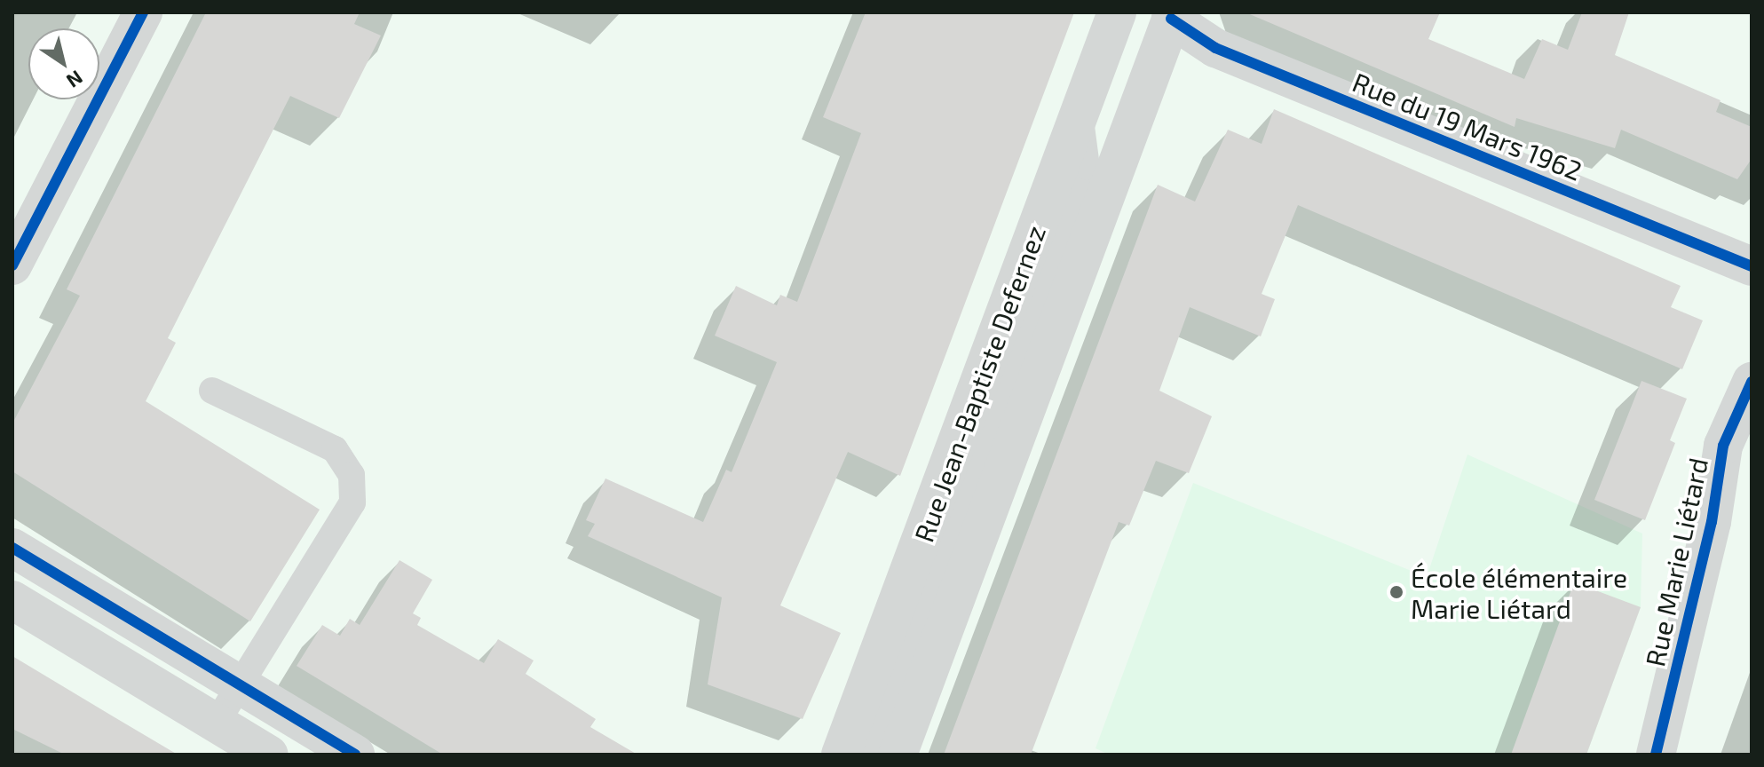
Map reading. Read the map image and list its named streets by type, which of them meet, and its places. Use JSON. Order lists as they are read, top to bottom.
{
  "streets": {
    "street": ["Rue du 19 Mars 1962", "Rue Jean-Baptiste Defernez", "Rue Marie Liétard"]
  },
  "crossings": [
    ["Rue du 19 Mars 1962", "Rue Jean-Baptiste Defernez"]
  ],
  "places": ["École élémentaire Marie Liétard"],
  "north": "bottom right"
}
